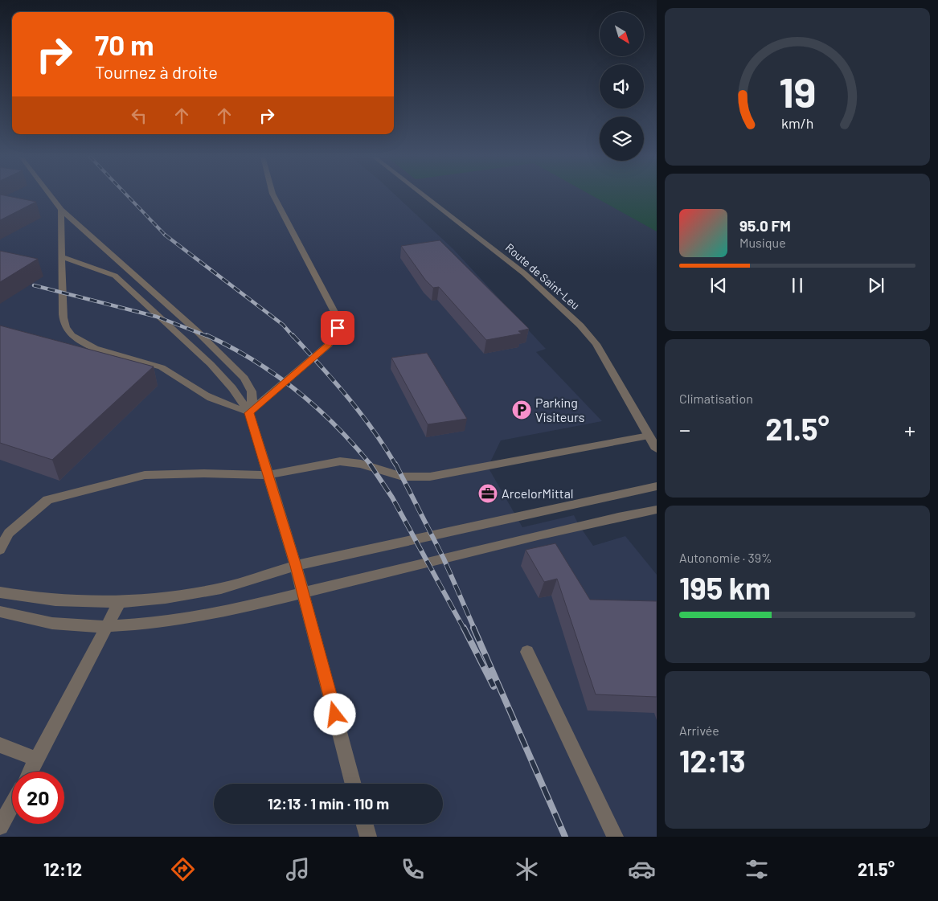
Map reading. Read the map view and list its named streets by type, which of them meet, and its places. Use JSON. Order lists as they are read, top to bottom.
{
  "streets": {
    "street": ["Route de Saint-Leu"]
  },
  "places": {
    "parking": ["Parking Visiteurs"],
    "office": ["ArcelorMittal"]
  },
  "north": "bottom right",
  "page": {
    "turn": ["70 m", "Tournez à droite"],
    "song": ["95.0 FM", "Musique"],
    "tile": [
      "Climatisation",
      ["Autonomie · 39%", "195 km"],
      ["Arrivée", "12:13"]
    ],
    "heat": ["−", "21.5°", "+"],
    "limit": "20",
    "trip": "12:13 · 1 min · 110 m",
    "tabs": ["12:12", "21.5°"],
    "gauge": ["19", "km/h"]
  }
}
